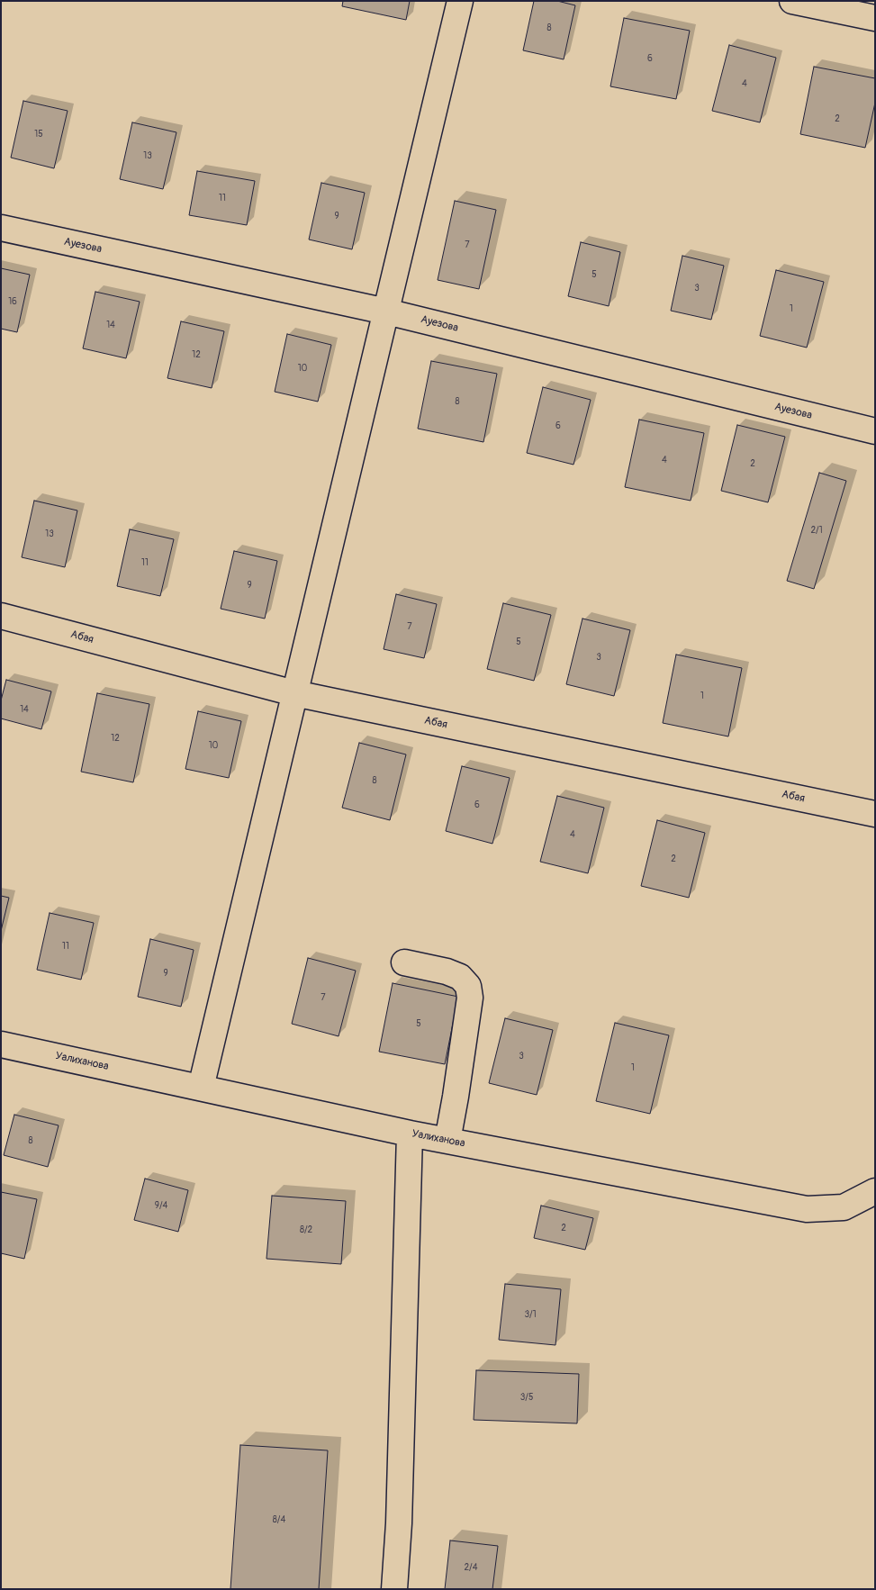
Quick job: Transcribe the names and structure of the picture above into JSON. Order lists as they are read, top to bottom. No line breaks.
{"streets":{"street":["Ауезова","Абая","Уалиханова"]},"house_numbers":["8","6","4","2","15","13","11","9","7","5","3","16","1","14","12","10","8","6","4","2","2/1","13","11","9","7","5","3","1","14","12","10","8","6","4","2","11","9","7","5","3","1","8","9/4","2","8/2","3/1","3/5","8/4","2/4"]}
